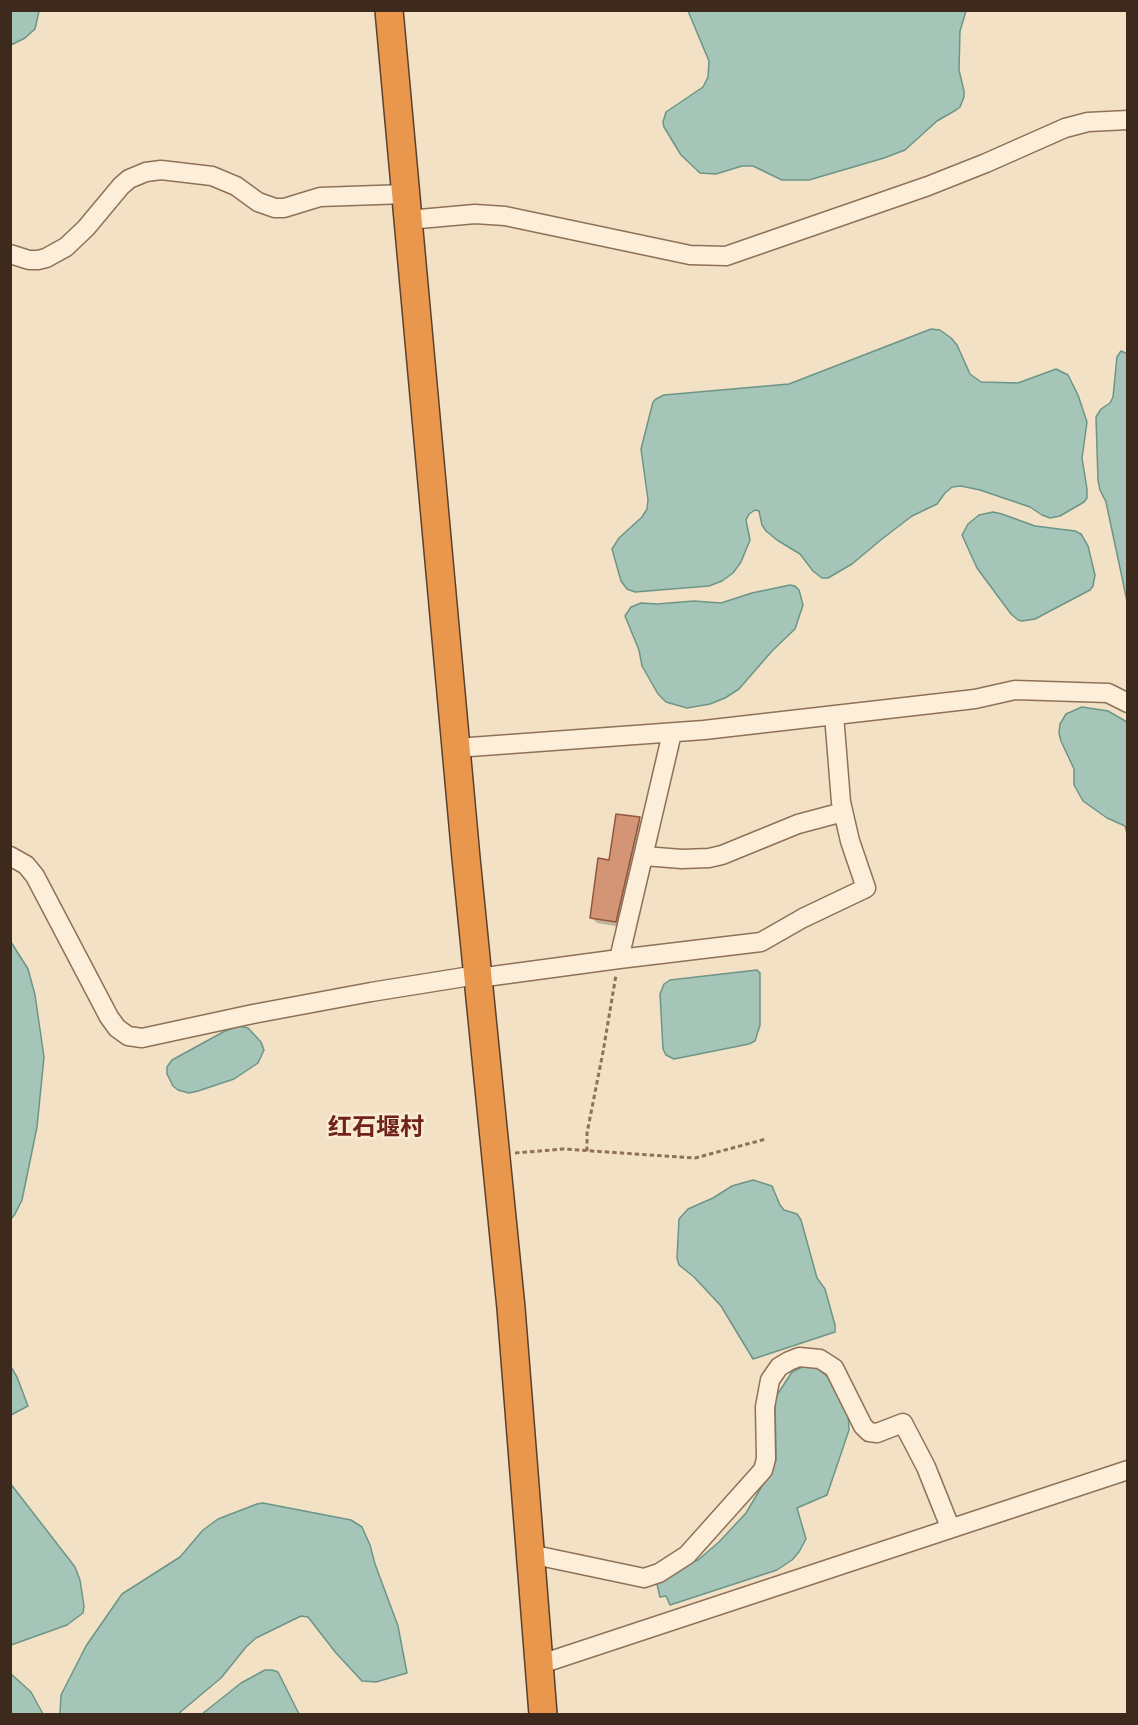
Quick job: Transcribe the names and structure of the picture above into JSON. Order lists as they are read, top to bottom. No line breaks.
{"districts":["红石堰村"]}
